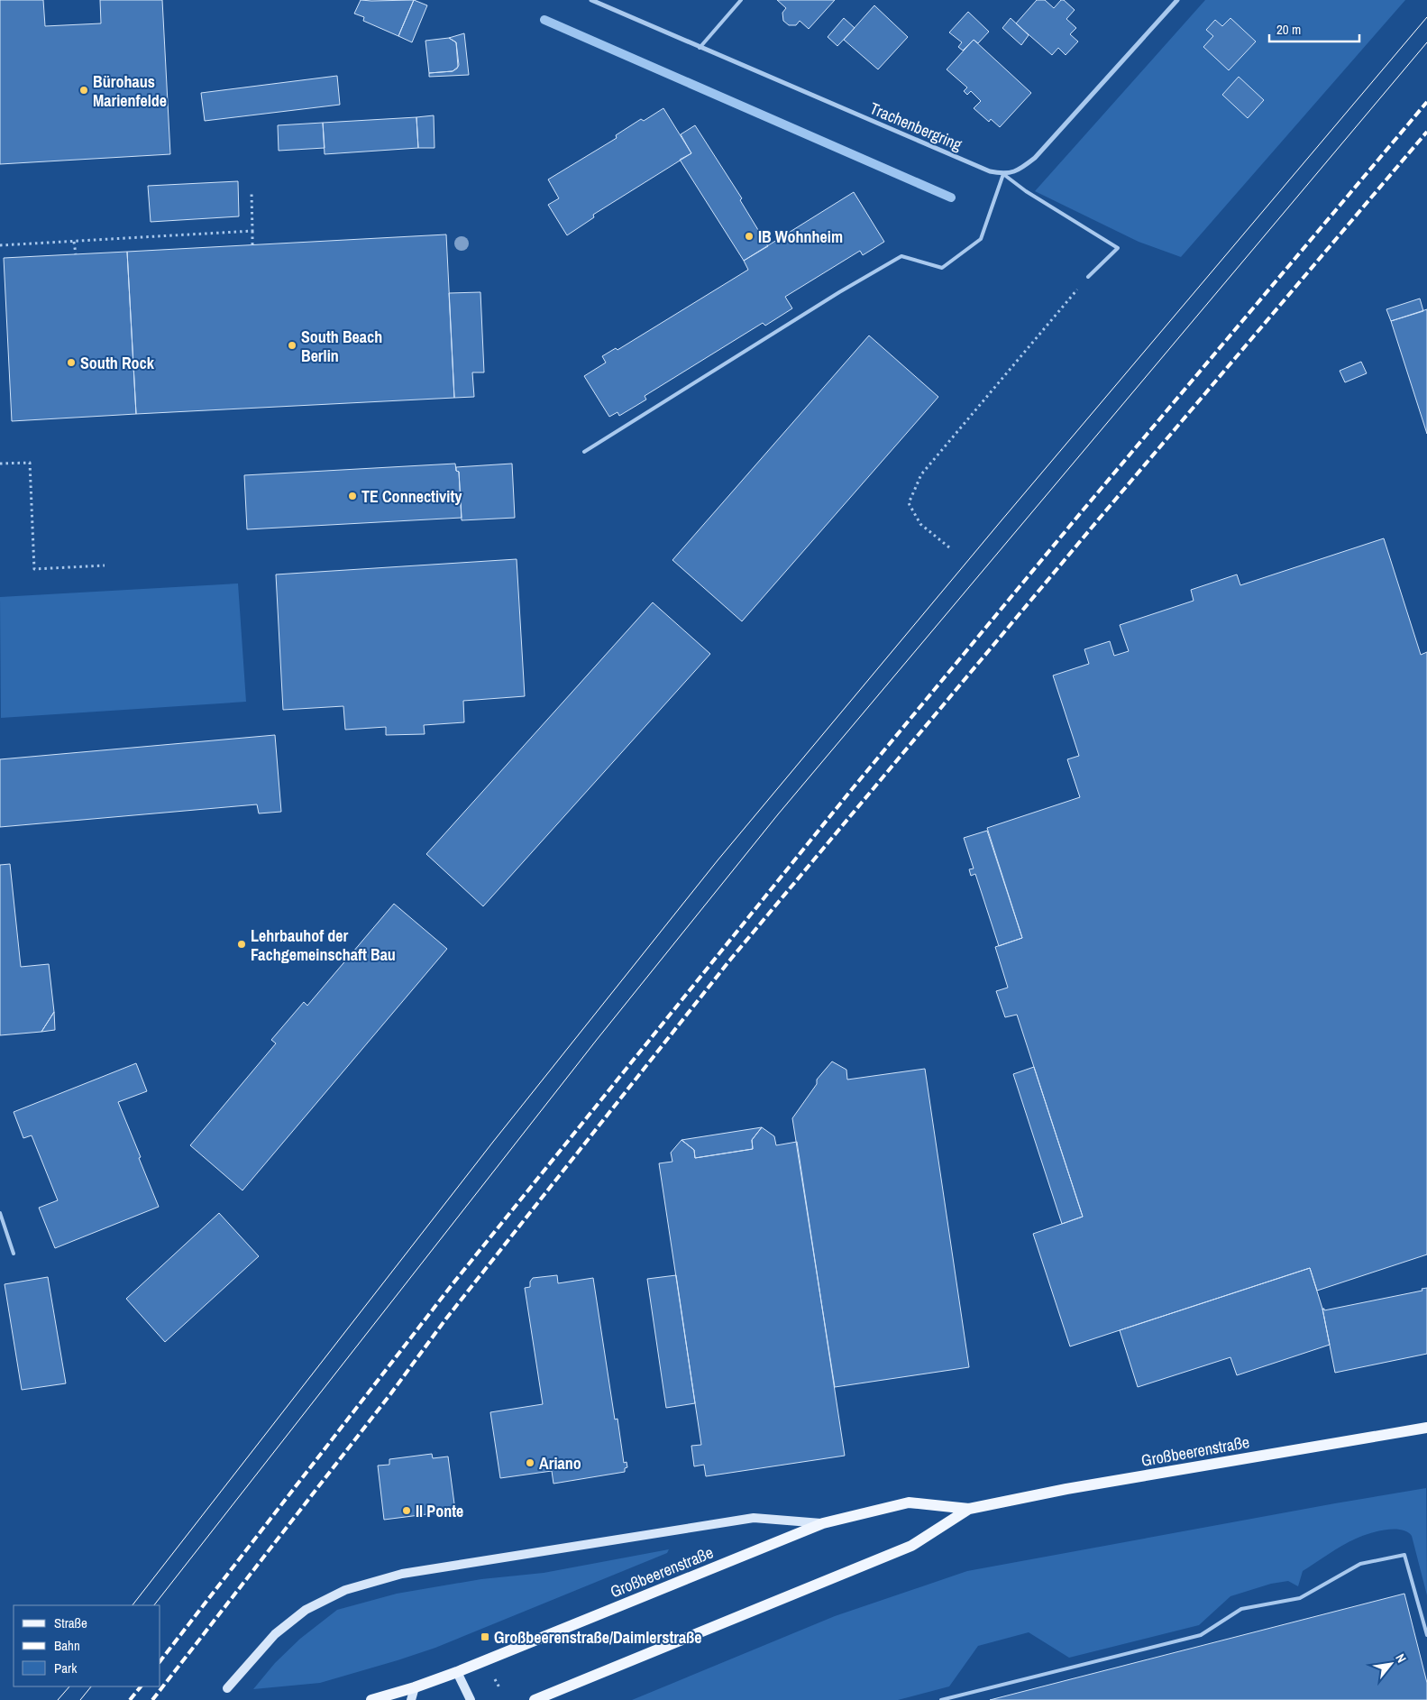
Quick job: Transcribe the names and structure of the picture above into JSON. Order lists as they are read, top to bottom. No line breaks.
{"streets":{"main road":["Großbeerenstraße"],"street":["Trachenbergring"]},"places":{"other":["Bürohaus Marienfelde","IB Wohnheim","South Beach Berlin","South Rock","TE Connectivity","Lehrbauhof der Fachgemeinschaft Bau","Ariano","Il Ponte"],"transit":["Großbeerenstraße/Daimlerstraße"]},"legend":["Straße","Bahn","Park"],"scale_bar":"20 m","north":"top right"}
